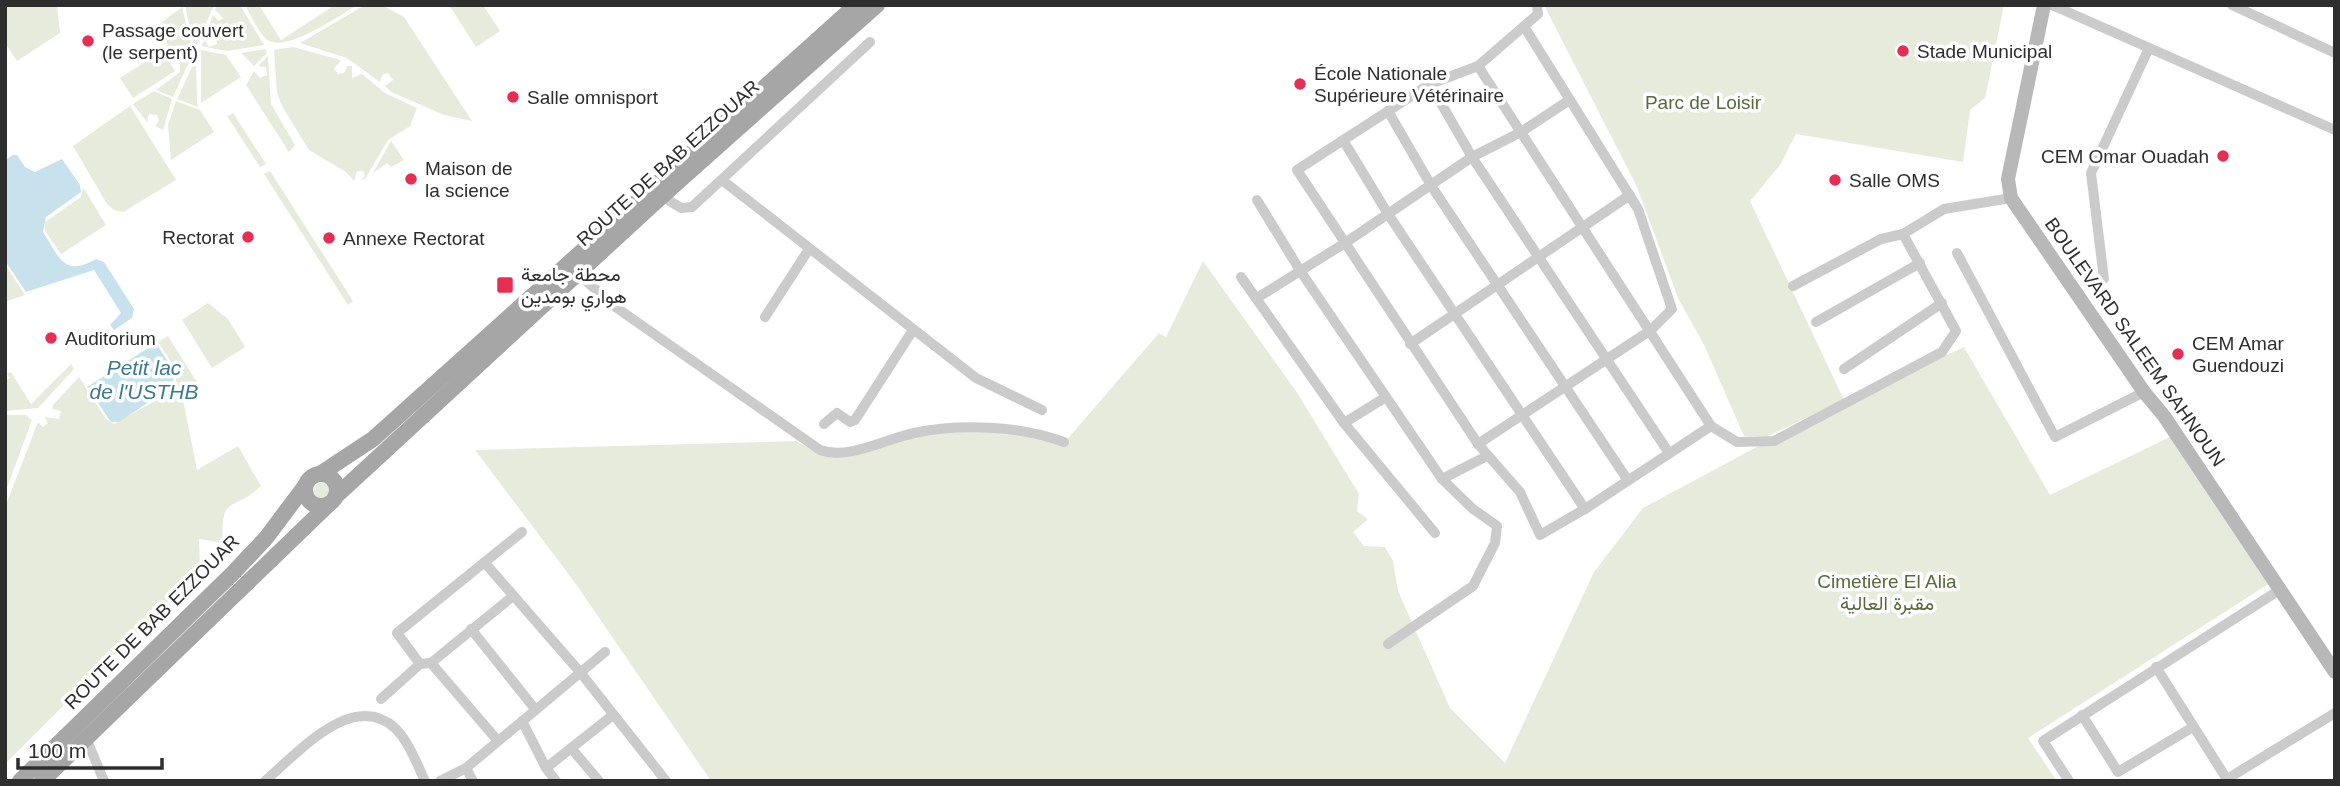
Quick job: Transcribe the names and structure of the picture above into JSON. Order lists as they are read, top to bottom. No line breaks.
{"streets":{"main road":["ROUTE DE BAB EZZOUAR"],"street":["BOULEVARD SALEEM SAHNOUN"]},"water":["Petit lac de l'USTHB"],"parks":["Parc de Loisir","Cimetière El Alia مقبرة العالية"],"places":{"other":["Passage couvert (le serpent)","Stade Municipal","École Nationale Supérieure Vétérinaire","Salle omnisport","CEM Omar Ouadah","Maison de la science","Salle OMS","Rectorat","Annexe Rectorat","Auditorium","CEM Amar Guendouzi"],"transit":["محطة جامعة هواري بومدين"]},"scale_bar":"100 m"}
